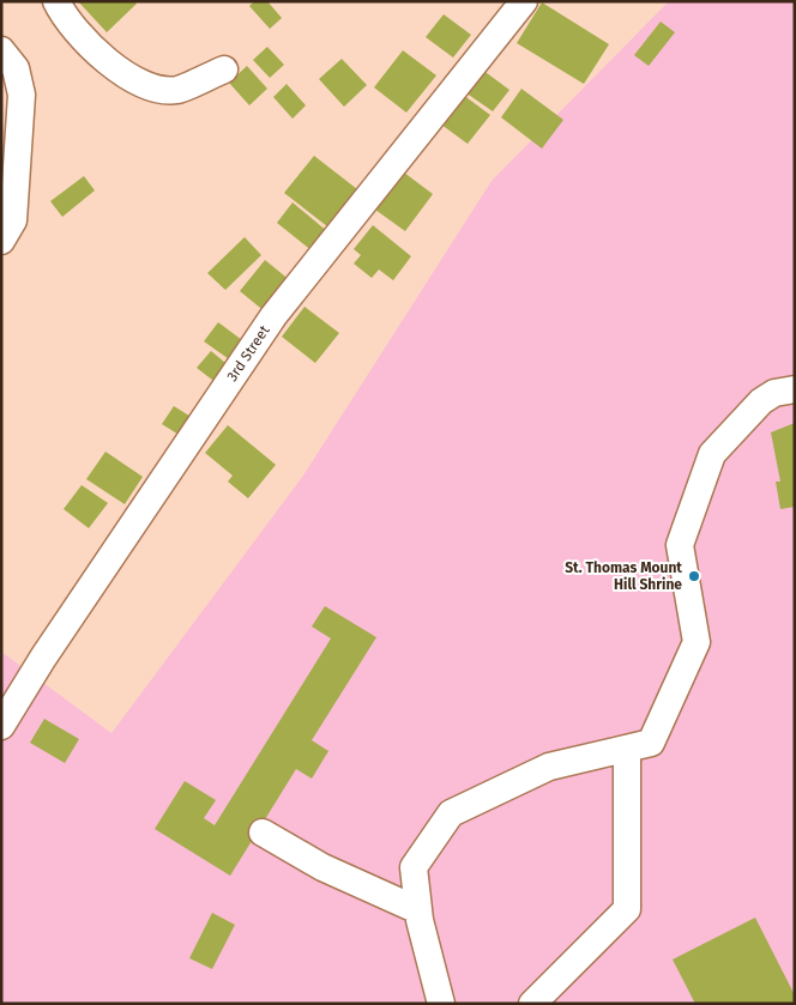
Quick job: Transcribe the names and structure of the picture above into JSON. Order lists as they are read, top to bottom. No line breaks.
{"streets":{"street":["3rd Street"]},"places":["St. Thomas Mount Hill Shrine"]}
